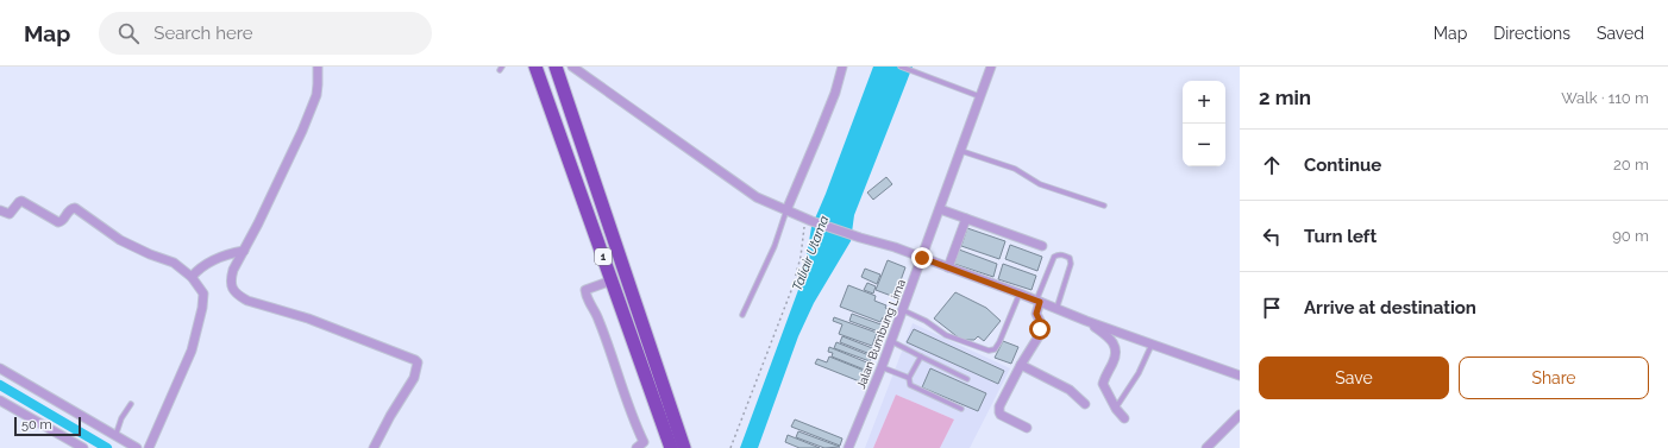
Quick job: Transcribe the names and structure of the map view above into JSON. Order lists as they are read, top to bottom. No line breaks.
{"streets":{"highway":["1"],"street":["Jalan Bumbung Lima"]},"water":["Taliair Utama"],"scale_bar":"50 m","page":{"header":"Map","search":"Search here","nav":["Map","Directions","Saved"],"heading":["2 min","Walk · 110 m"],"map_buttons":["+","−"],"list":[["Continue","20 m"],["Turn left","90 m"],"Arrive at destination"],"buttons":["Save","Share"],"scale":"50 m"}}
